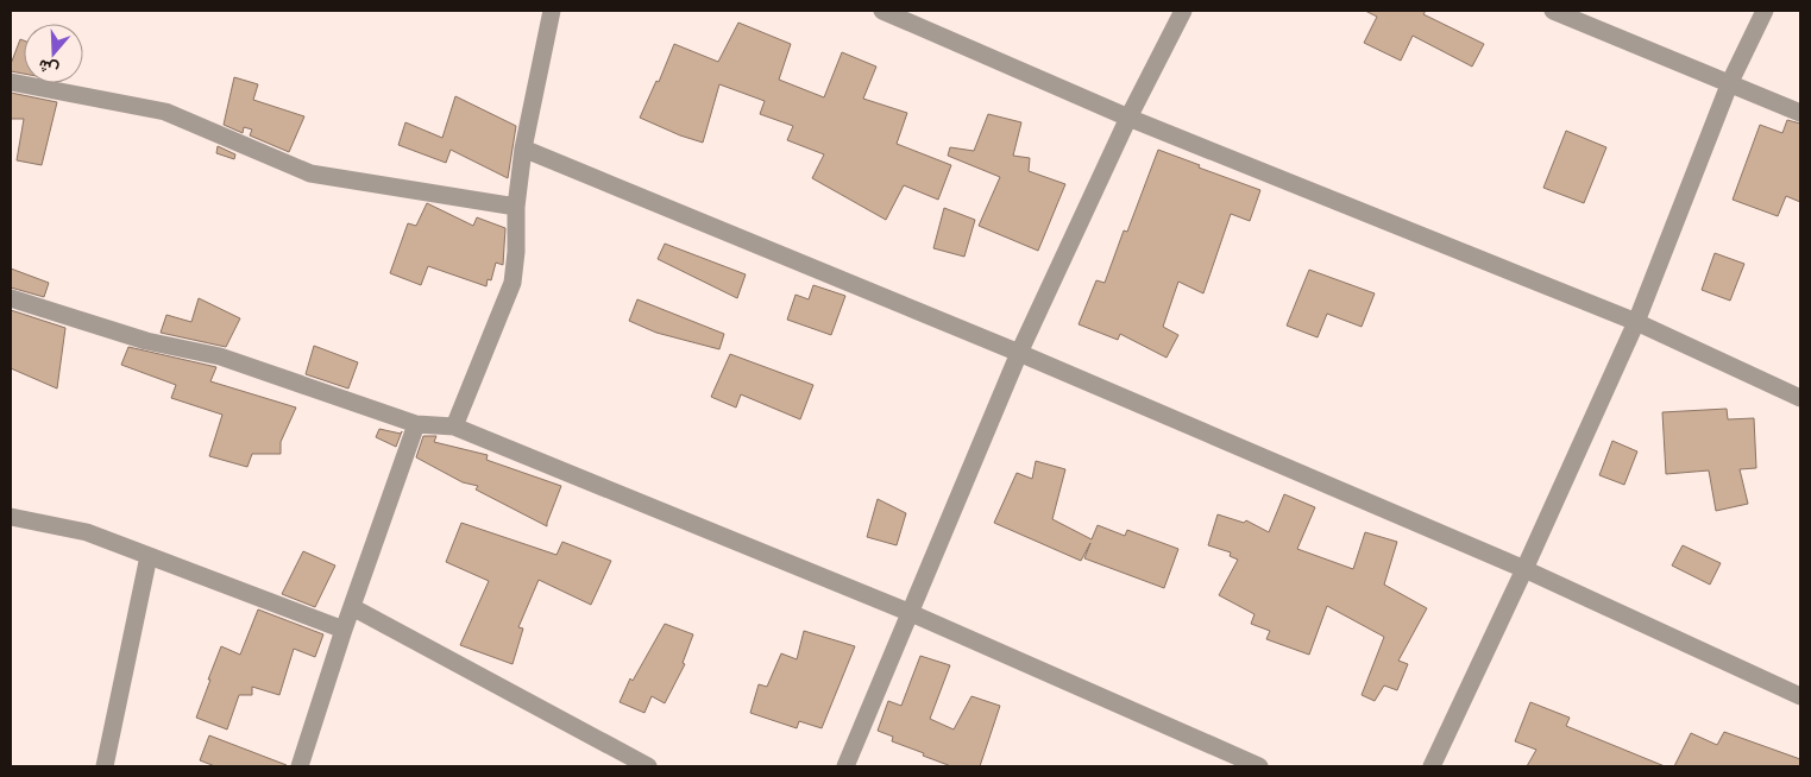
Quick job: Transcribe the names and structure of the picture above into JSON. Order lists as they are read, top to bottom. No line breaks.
{"north":"bottom"}
